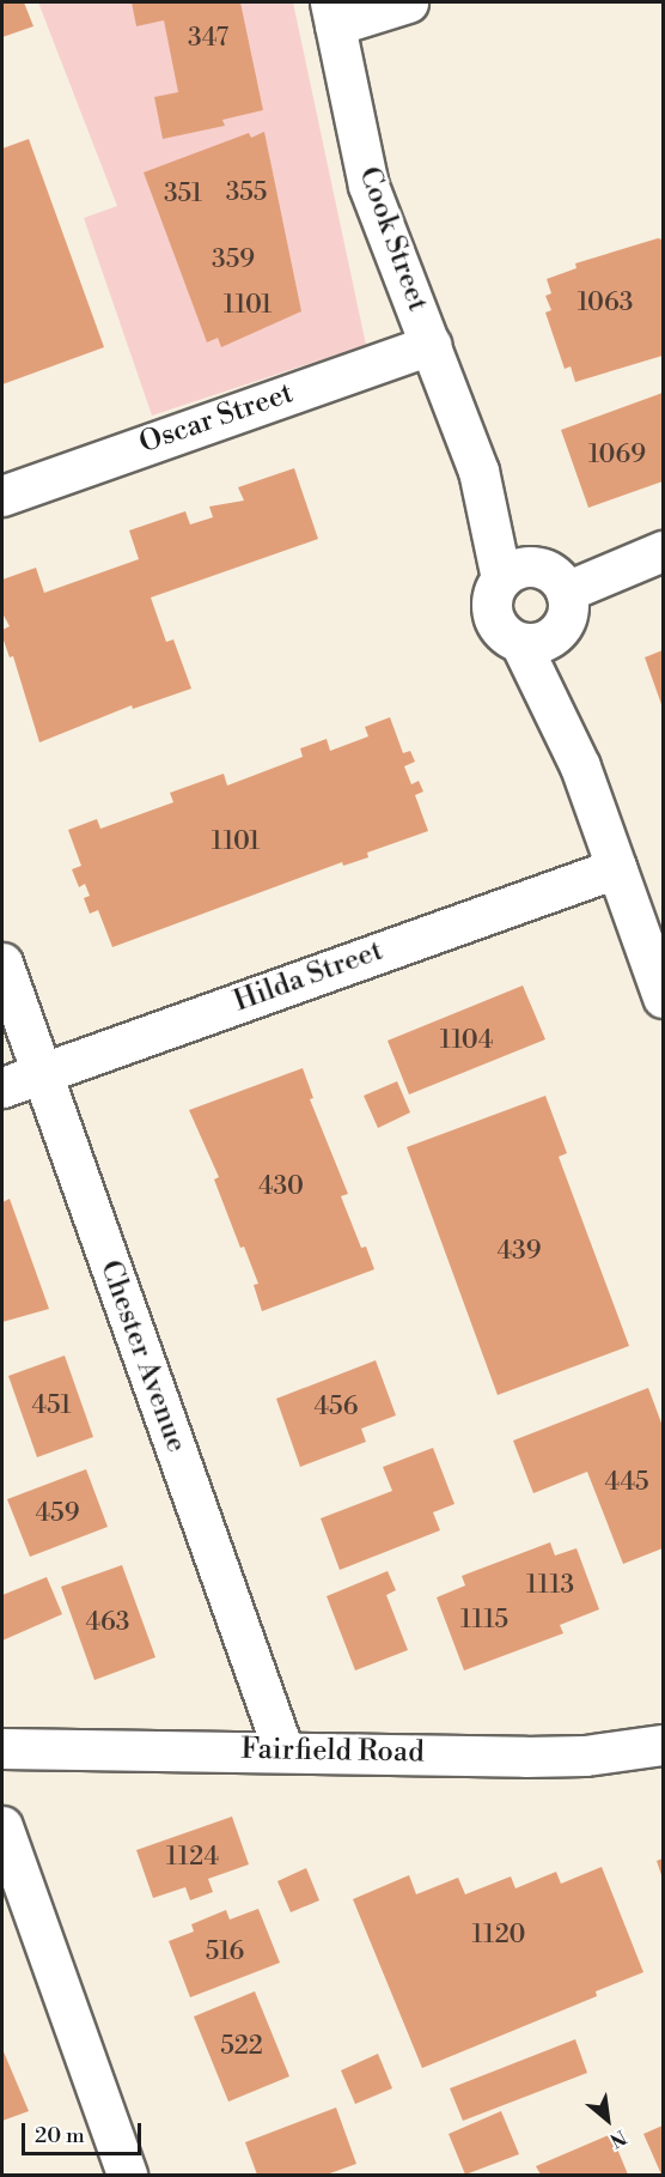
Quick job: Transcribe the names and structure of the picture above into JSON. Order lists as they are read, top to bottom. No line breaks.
{"streets":{"street":["Cook Street","Oscar Street","Hilda Street","Chester Avenue","Fairfield Road"]},"crossings":[["Cook Street","Oscar Street"],["Hilda Street","Chester Avenue"],["Chester Avenue","Fairfield Road"]],"house_numbers":["347","355","351","359","1063","1101","1069","1101","1104","430","439","451","456","445","459","1113","1115","463","1124","1120","516","522"],"scale_bar":"20 m","north":"bottom right"}
